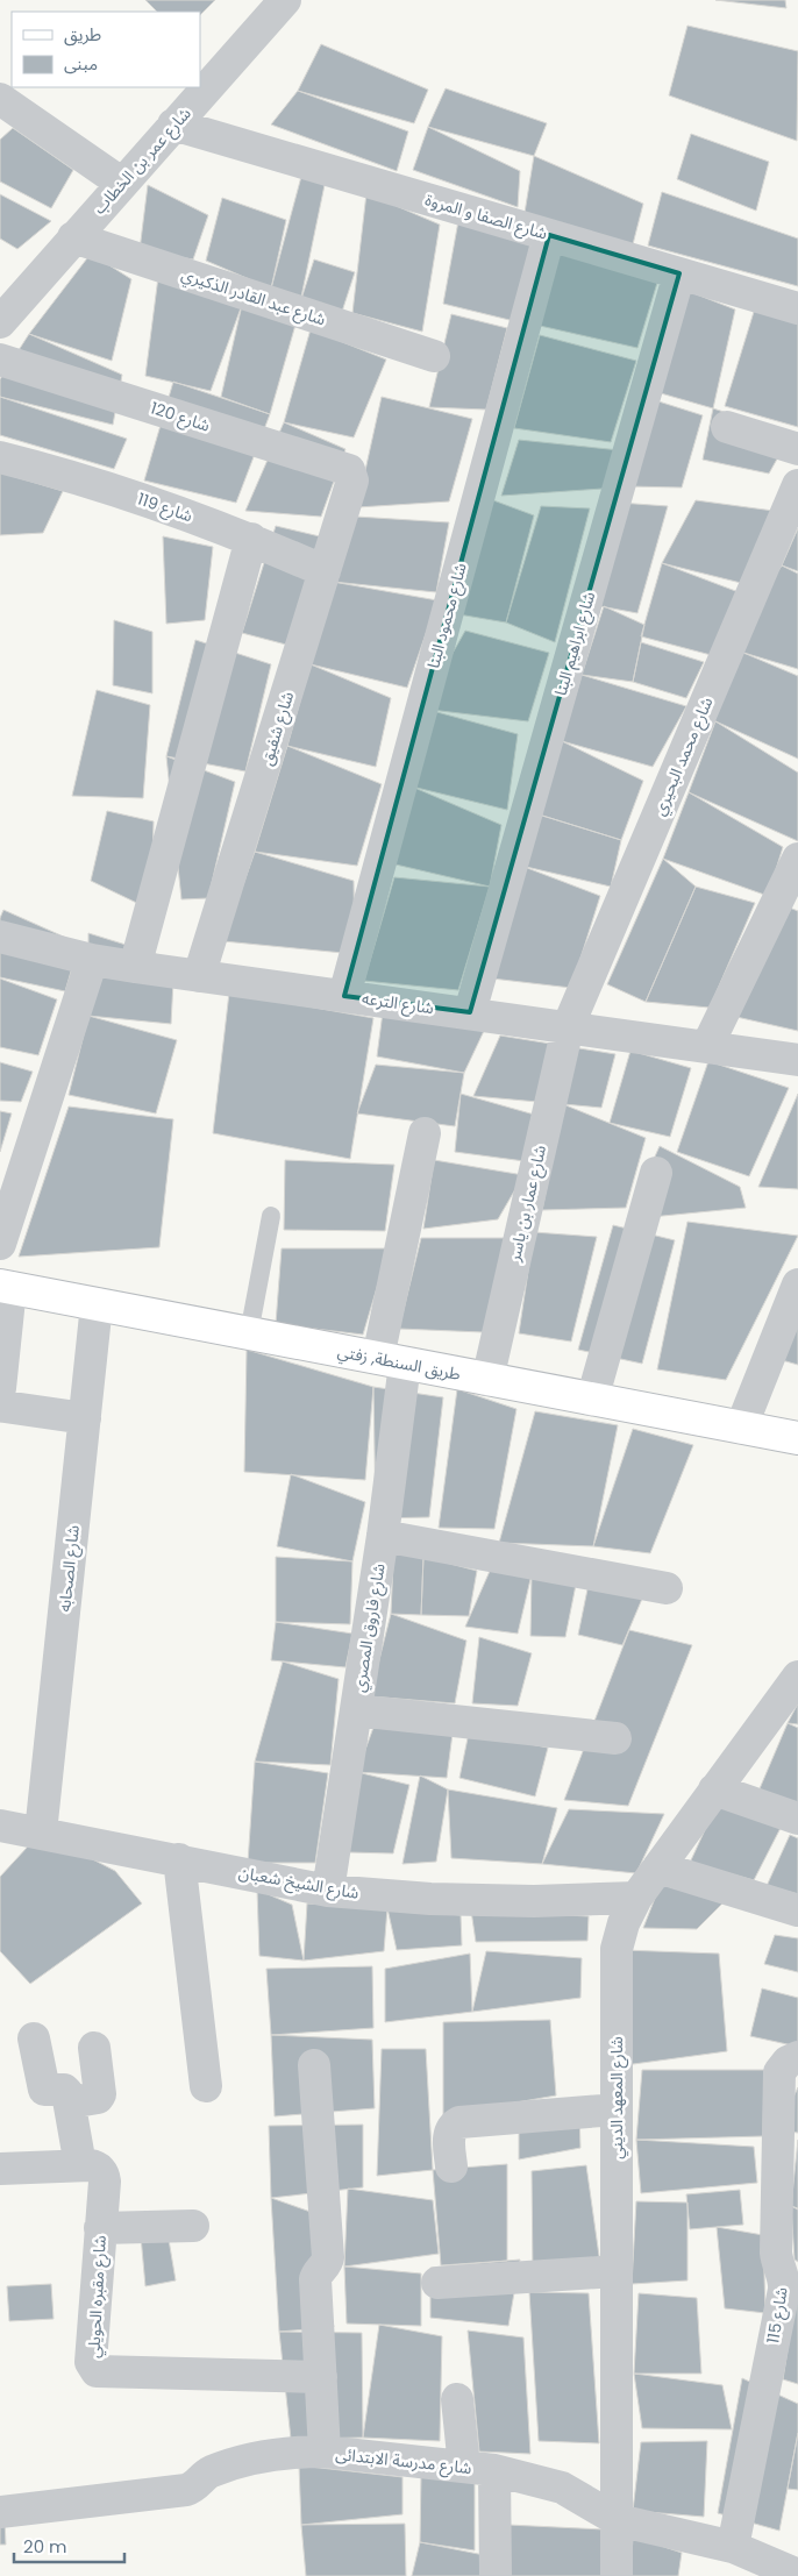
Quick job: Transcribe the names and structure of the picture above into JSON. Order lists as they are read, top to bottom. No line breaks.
{"streets":{"main road":["طريق السنطة, زفتي"],"street":["شارع عمر بن الخطاب","شارع الصفا و المروة","شارع عبد القادر الذكيري","شارع 120","شارع 119","شارع محمود البنا","شارع ابراهيم البنا","شارع شفيق","شارع محمد البحيري","شارع الترعه","شارع عمار بن ياسر","شارع الصحابه","شارع فاروق المصري","شارع الشيخ شعبان","شارع المعهد الديني","شارع مقبره الحويلي","شارع 115","شارع مدرسة الابتدائى"]},"crossings":[["شارع عمر بن الخطاب","شارع الصفا و المروة"],["شارع عمر بن الخطاب","شارع عبد القادر الذكيري"],["شارع الصفا و المروة","شارع محمود البنا"],["شارع الصفا و المروة","شارع ابراهيم البنا"],["شارع 120","شارع شفيق"],["شارع 119","شارع شفيق"],["شارع محمود البنا","شارع الترعه"],["شارع ابراهيم البنا","شارع الترعه"],["شارع شفيق","شارع الترعه"],["شارع محمد البحيري","شارع الترعه"],["شارع محمد البحيري","شارع عمار بن ياسر"],["شارع الترعه","شارع عمار بن ياسر"],["شارع عمار بن ياسر","طريق السنطة, زفتي"],["طريق السنطة, زفتي","شارع الصحابه"],["طريق السنطة, زفتي","شارع فاروق المصري"],["شارع الصحابه","شارع الشيخ شعبان"],["شارع فاروق المصري","شارع الشيخ شعبان"],["شارع الشيخ شعبان","شارع المعهد الديني"],["شارع المعهد الديني","شارع مدرسة الابتدائى"],["شارع 115","شارع مدرسة الابتدائى"]],"legend":["طريق","مبنى"],"scale_bar":"20 m"}
